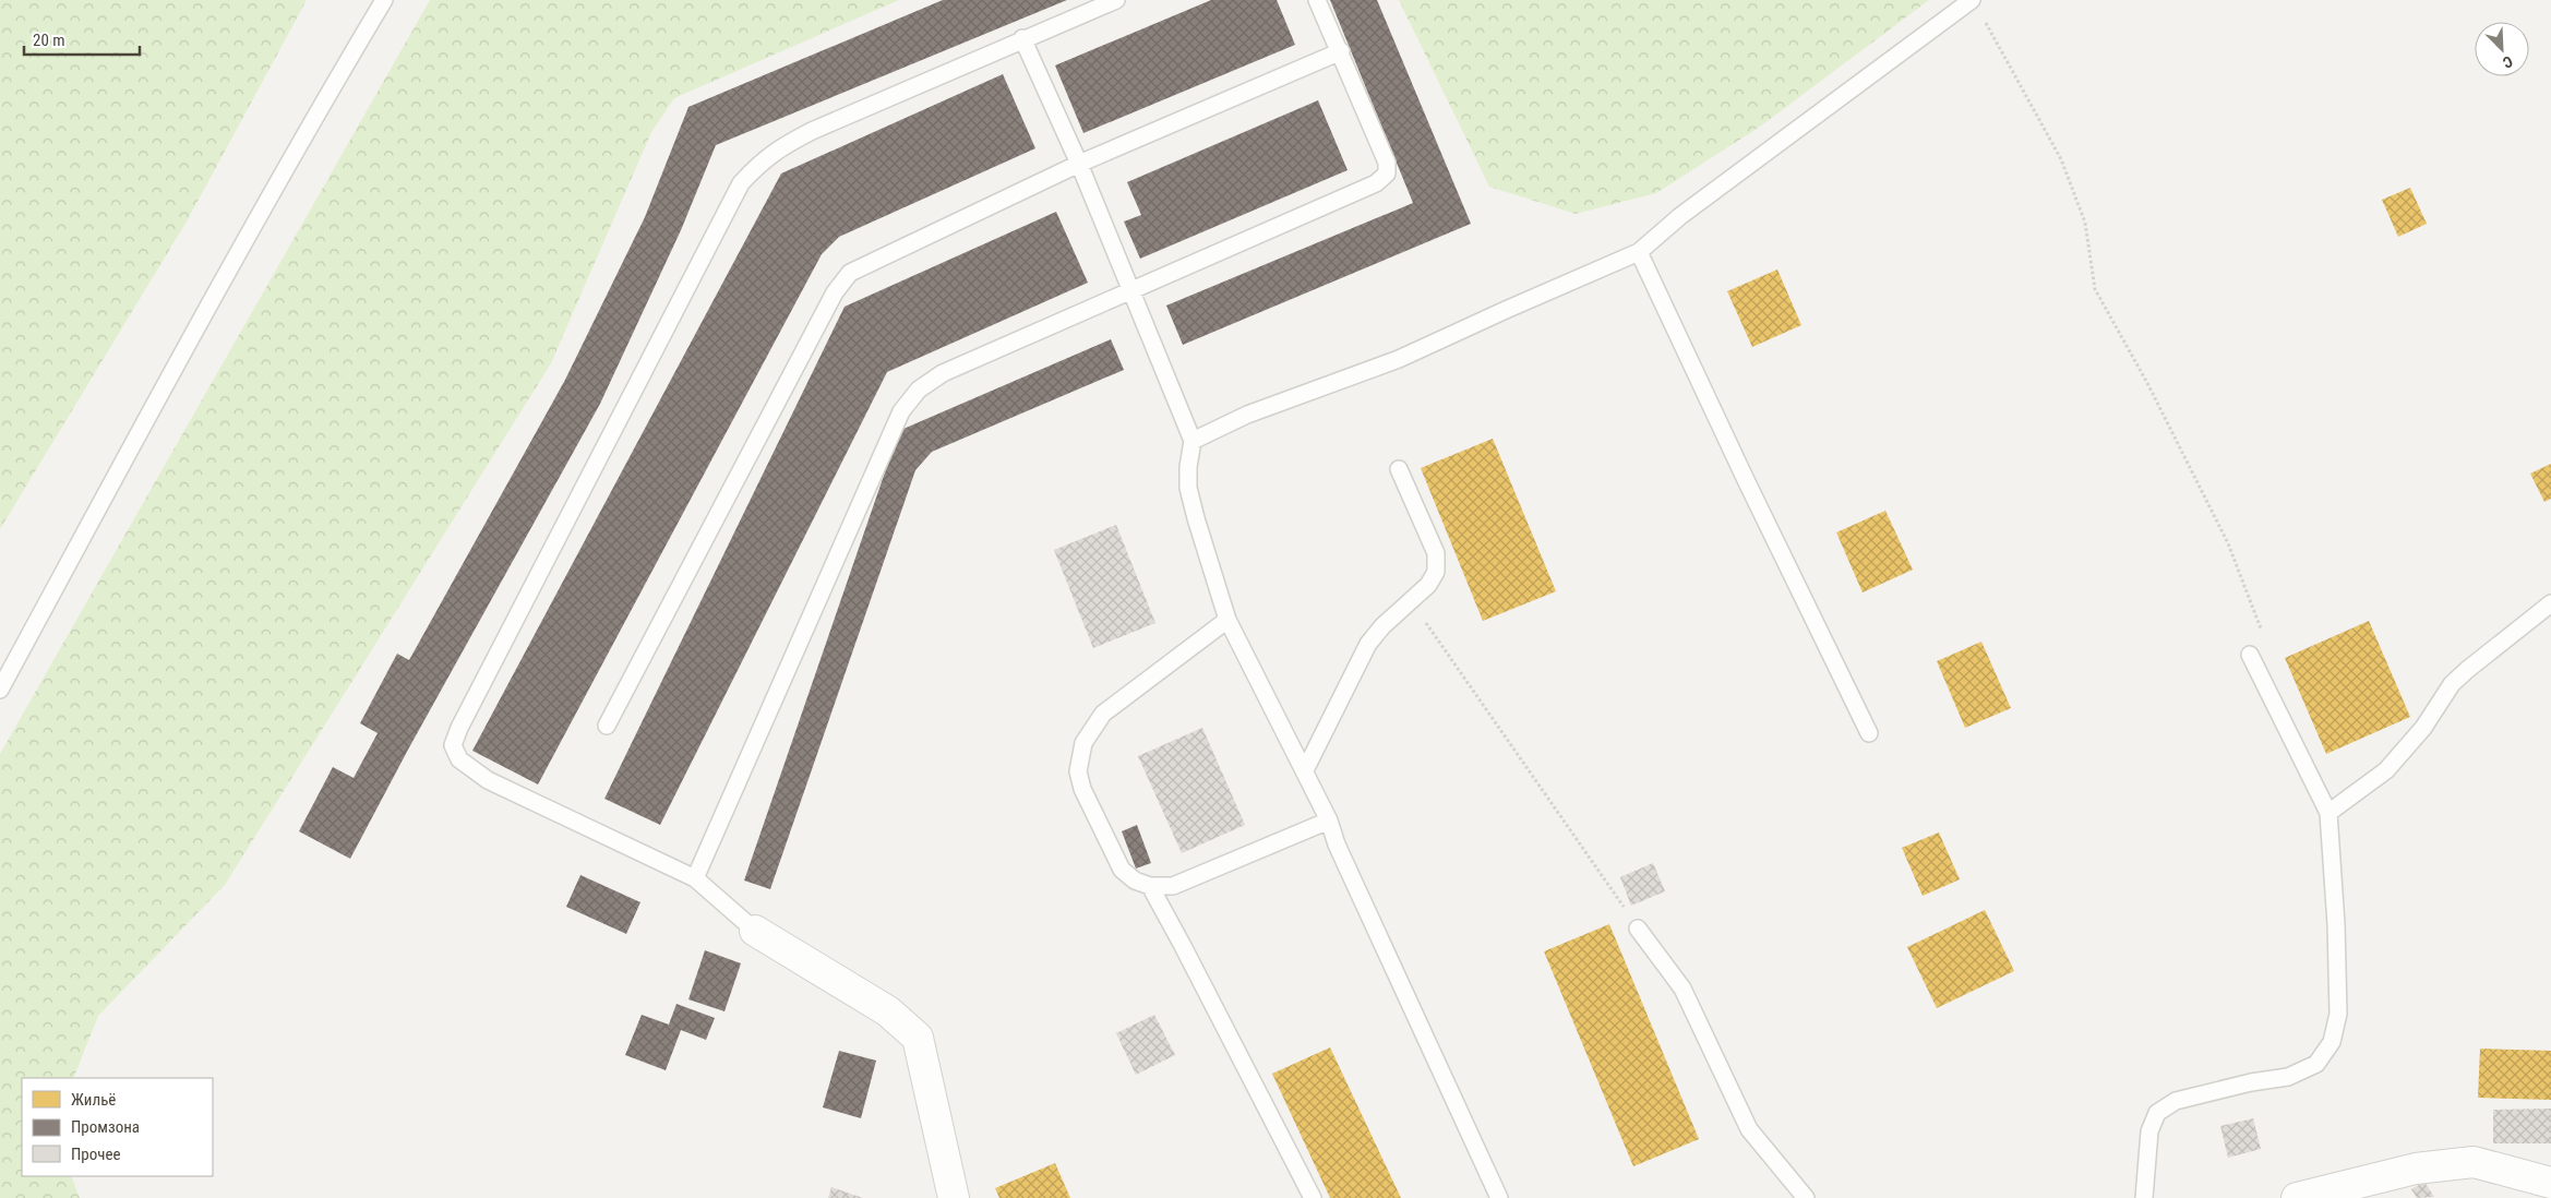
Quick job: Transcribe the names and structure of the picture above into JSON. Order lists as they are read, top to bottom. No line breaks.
{"legend":["Жильё","Промзона","Прочее"],"scale_bar":"20 m","north":"bottom right"}
